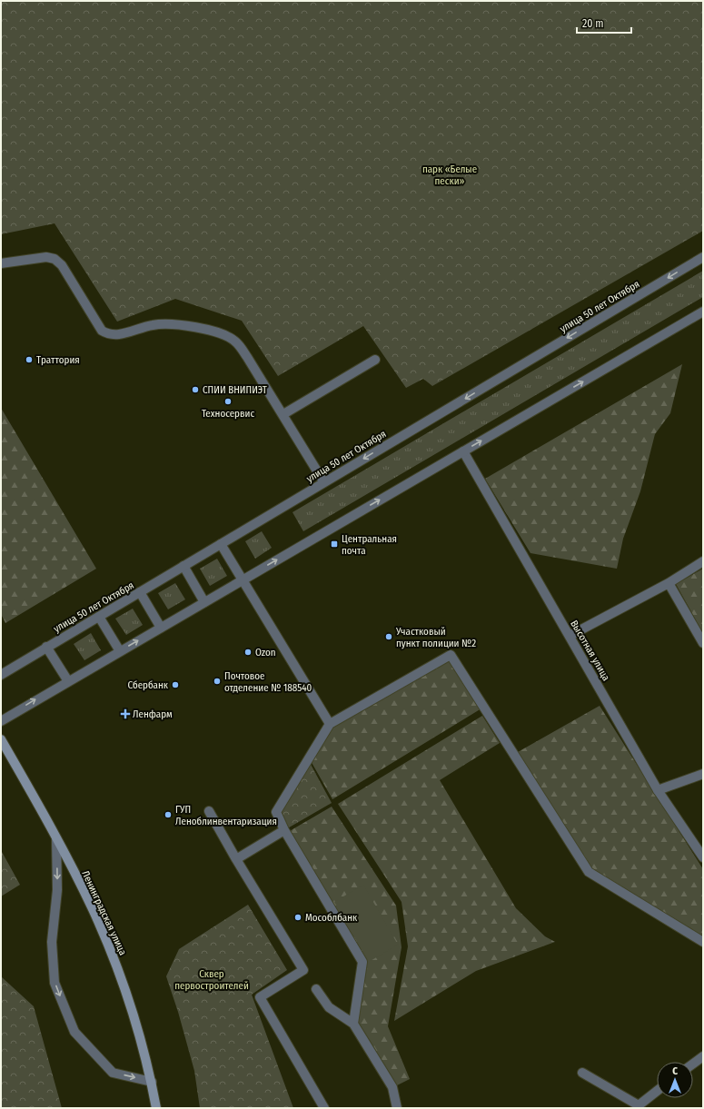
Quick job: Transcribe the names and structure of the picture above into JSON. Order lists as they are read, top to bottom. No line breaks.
{"streets":{"main road":["Ленинградская улица"],"street":["улица 50 лет Октября","Высотная улица"]},"parks":["парк «Белые пески»","Сквер первостроителей"],"places":{"other":["Траттория","СПИИ ВНИПИЭТ","Техносервис","Участковый пункт полиции №2","Ozon","Почтовое отделение № 188540","Сбербанк","ГУП Леноблинвентаризация","Мособлбанк"],"transit":["Центральная почта"],"health":["Ленфарм"]},"scale_bar":"20 m","north":"top"}
